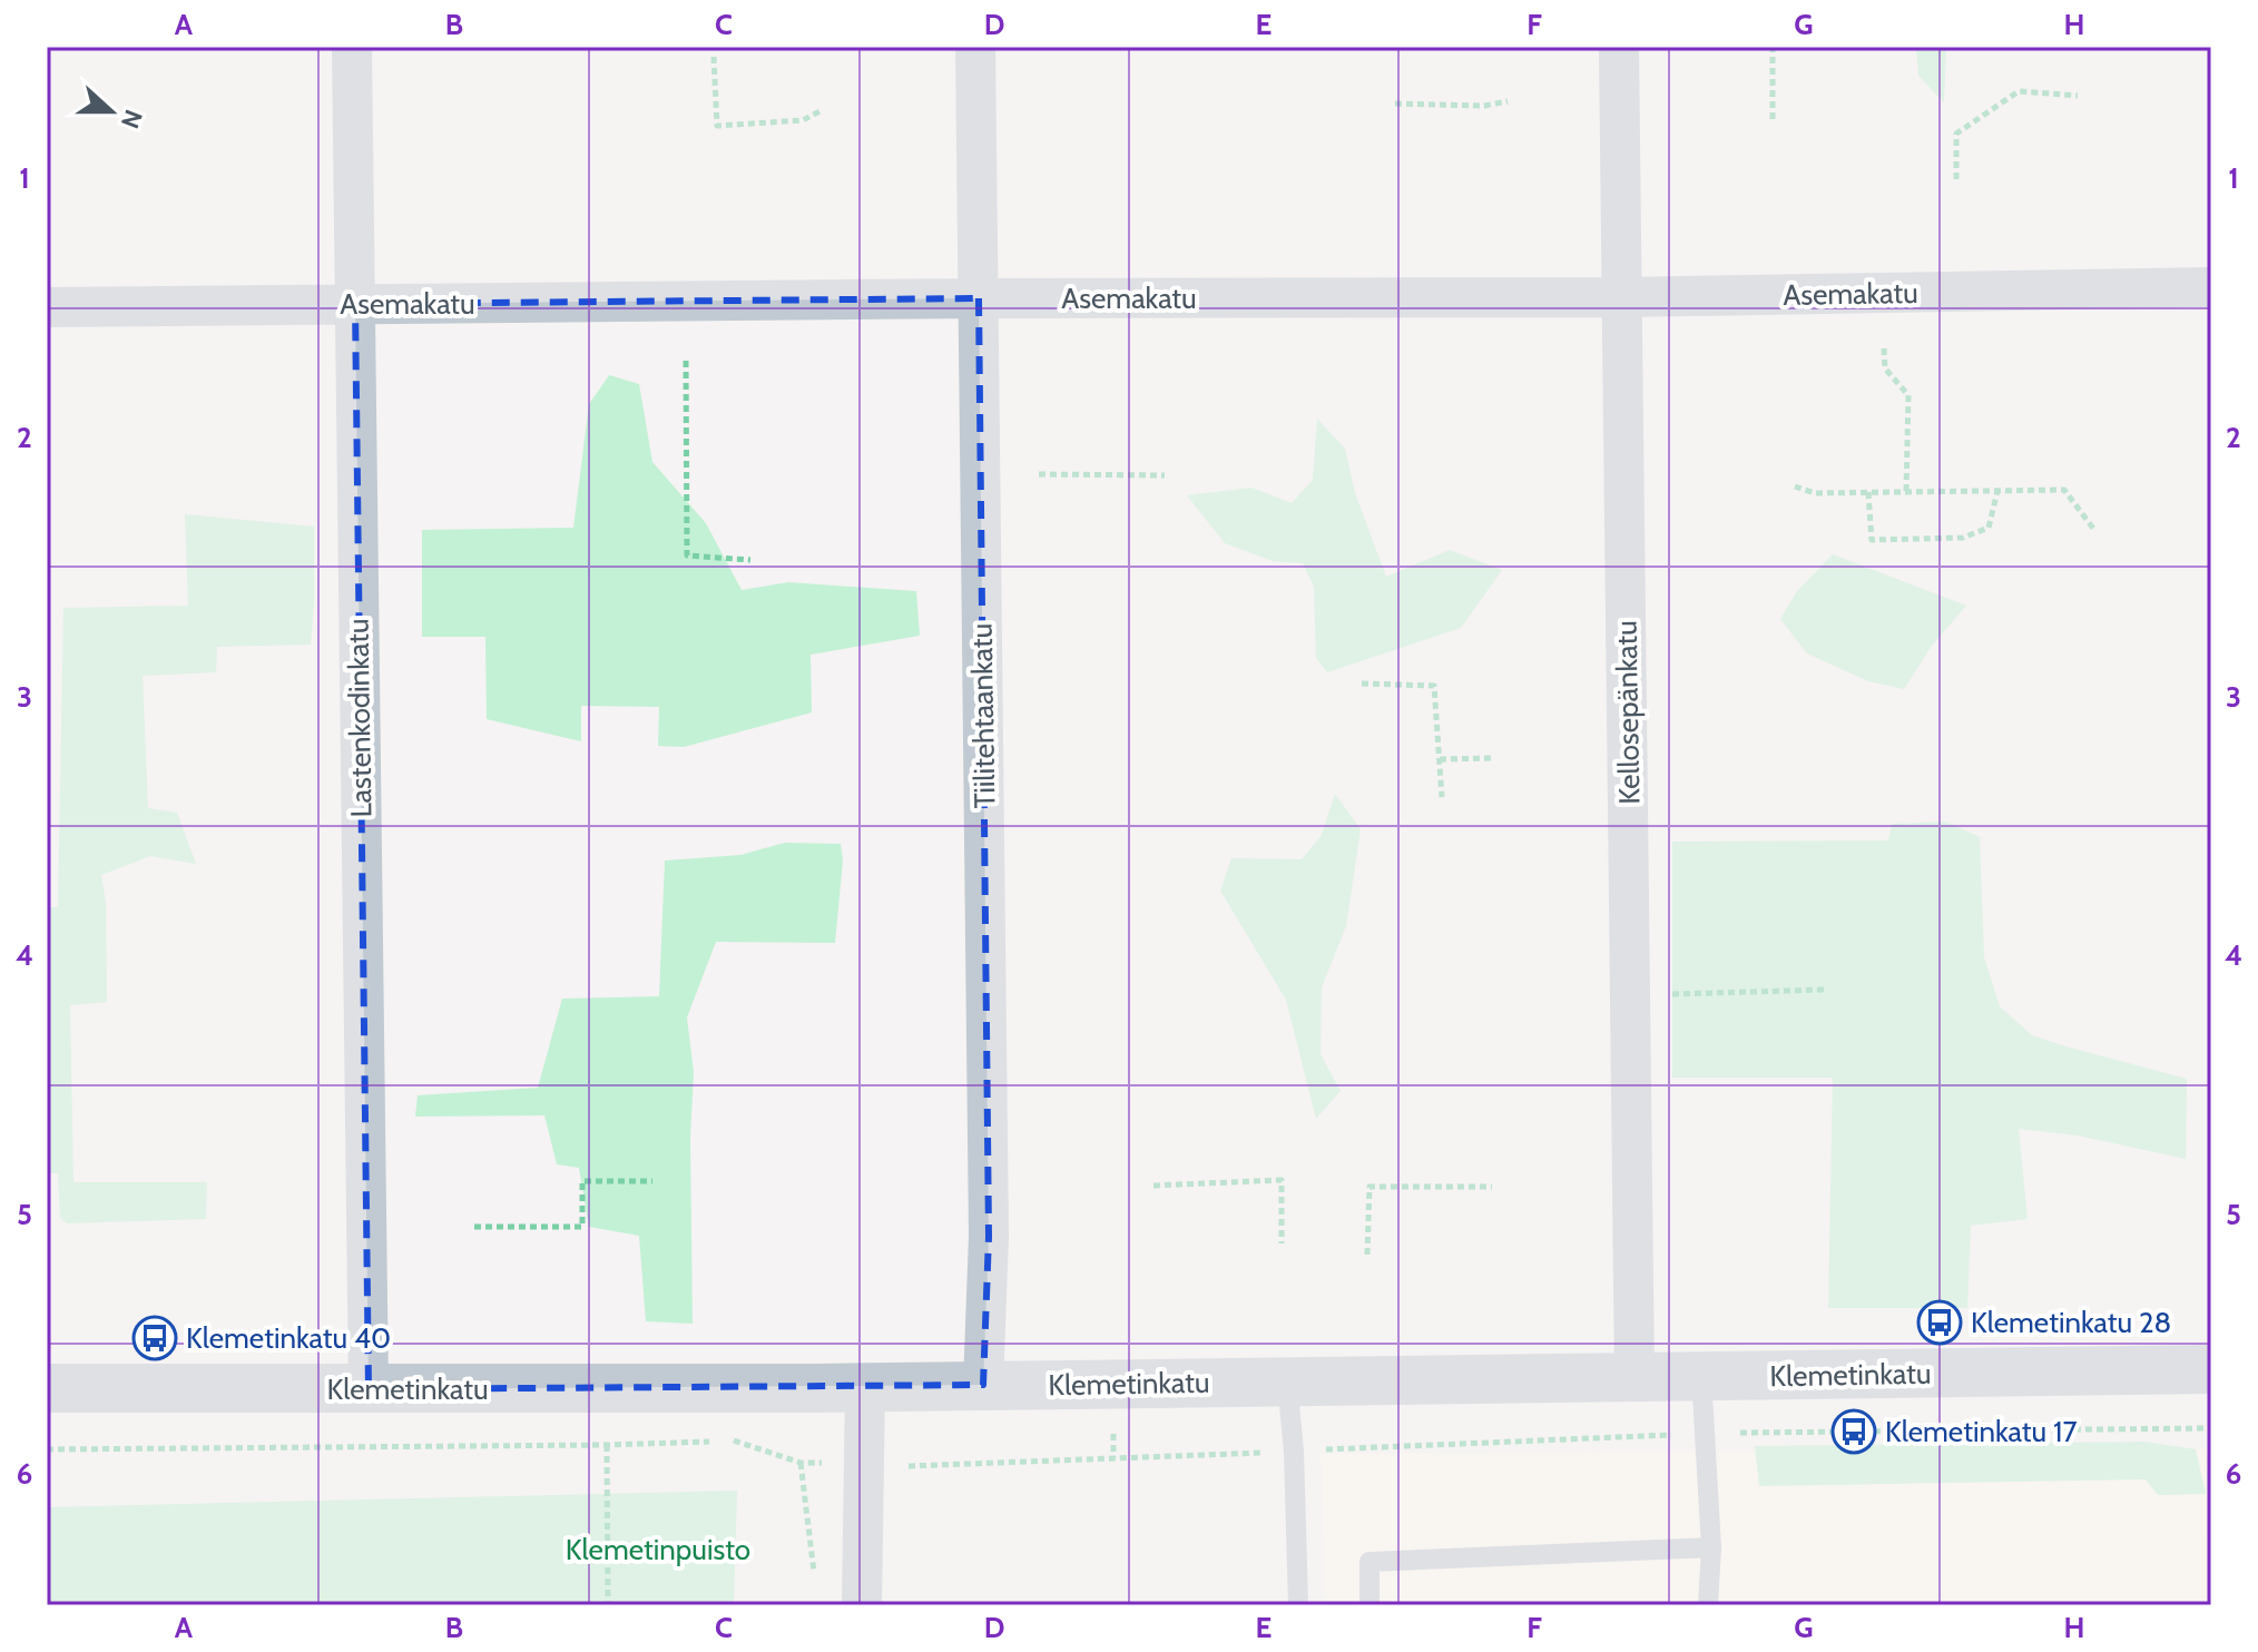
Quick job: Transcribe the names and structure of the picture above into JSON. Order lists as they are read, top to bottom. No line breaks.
{"streets":{"street":["Asemakatu","Kellosepänkatu","Tiilitehtaankatu","Lastenkodinkatu","Klemetinkatu"]},"crossings":[["Asemakatu","Kellosepänkatu"],["Asemakatu","Tiilitehtaankatu"],["Asemakatu","Lastenkodinkatu"],["Kellosepänkatu","Klemetinkatu"],["Tiilitehtaankatu","Klemetinkatu"],["Lastenkodinkatu","Klemetinkatu"]],"parks":["Klemetinpuisto"],"places":{"bus stop":["Klemetinkatu 28","Klemetinkatu 40","Klemetinkatu 17"]},"north":"right","grid":{"columns":["A","B","C","D","E","F","G","H"],"rows":["1","2","3","4","5","6"]}}
